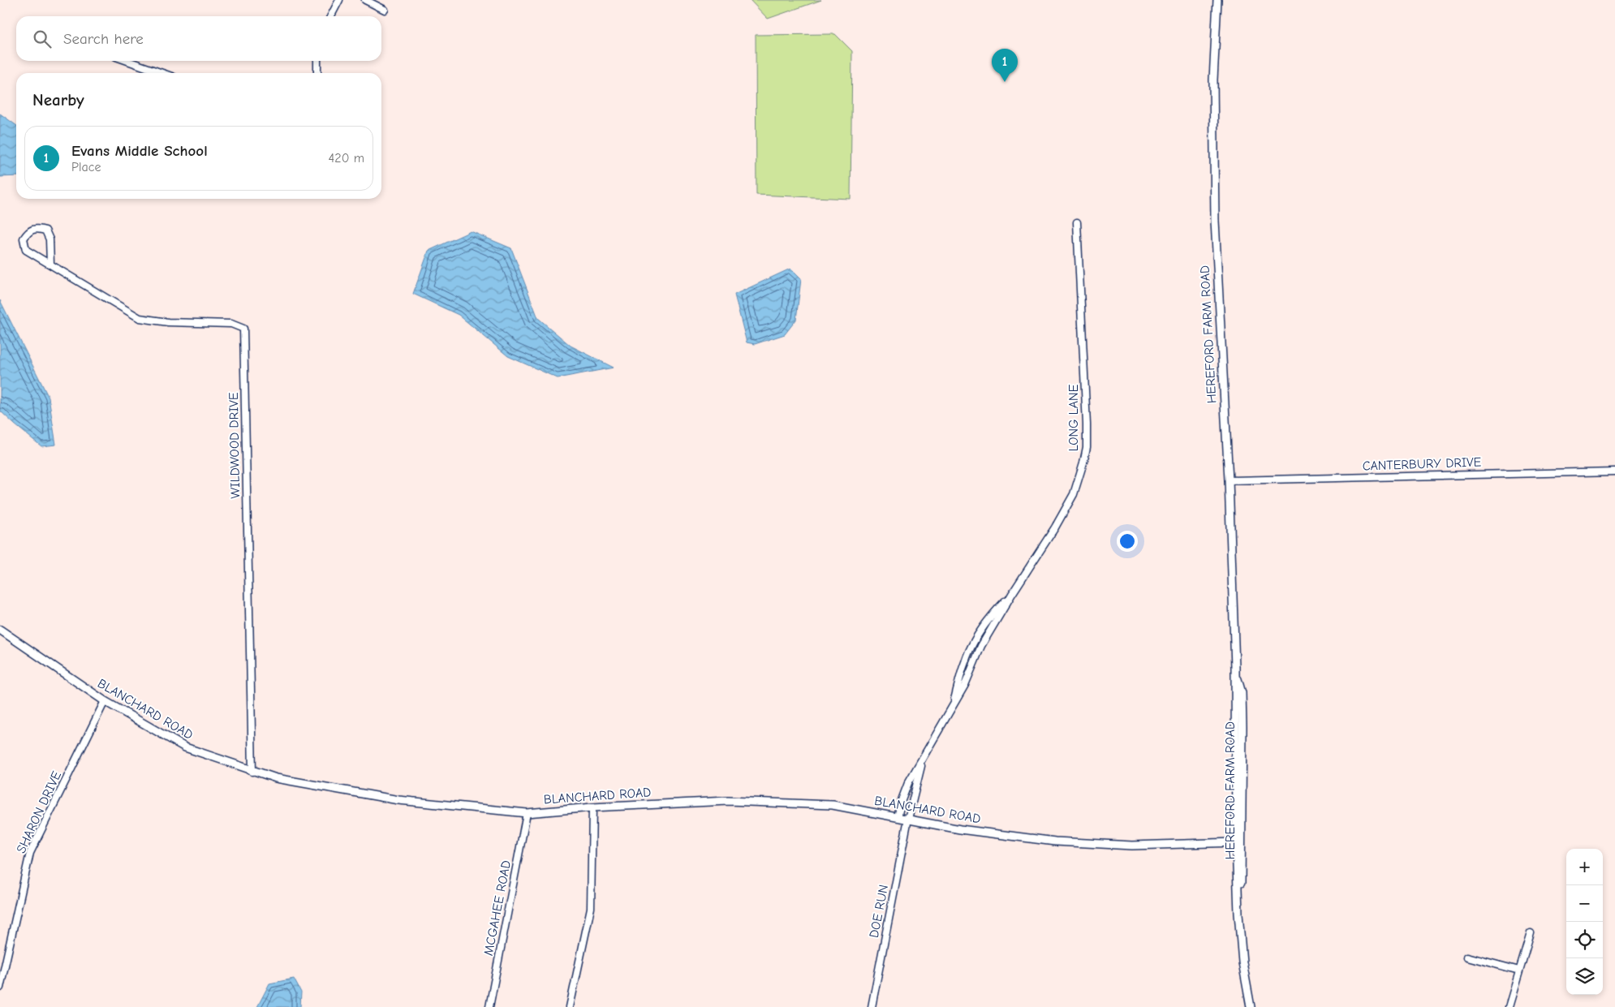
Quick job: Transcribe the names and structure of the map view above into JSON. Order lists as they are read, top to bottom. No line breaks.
{"streets":{"street":["HEREFORD FARM ROAD","LONG LANE","WILDWOOD DRIVE","CANTERBURY DRIVE","BLANCHARD ROAD","SHARON DRIVE","MCGAHEE ROAD","DOE RUN"]},"crossings":[["HEREFORD FARM ROAD","CANTERBURY DRIVE"],["HEREFORD FARM ROAD","BLANCHARD ROAD"],["LONG LANE","BLANCHARD ROAD"],["LONG LANE","DOE RUN"],["WILDWOOD DRIVE","BLANCHARD ROAD"],["BLANCHARD ROAD","SHARON DRIVE"],["BLANCHARD ROAD","MCGAHEE ROAD"],["BLANCHARD ROAD","DOE RUN"]],"page":{"search":"Search here","pins":"1","heading":"Nearby","list":[{"mark":"1","name":"Evans Middle School","note":"Place","value":"420 m"}],"map_buttons":["+","−"]}}
